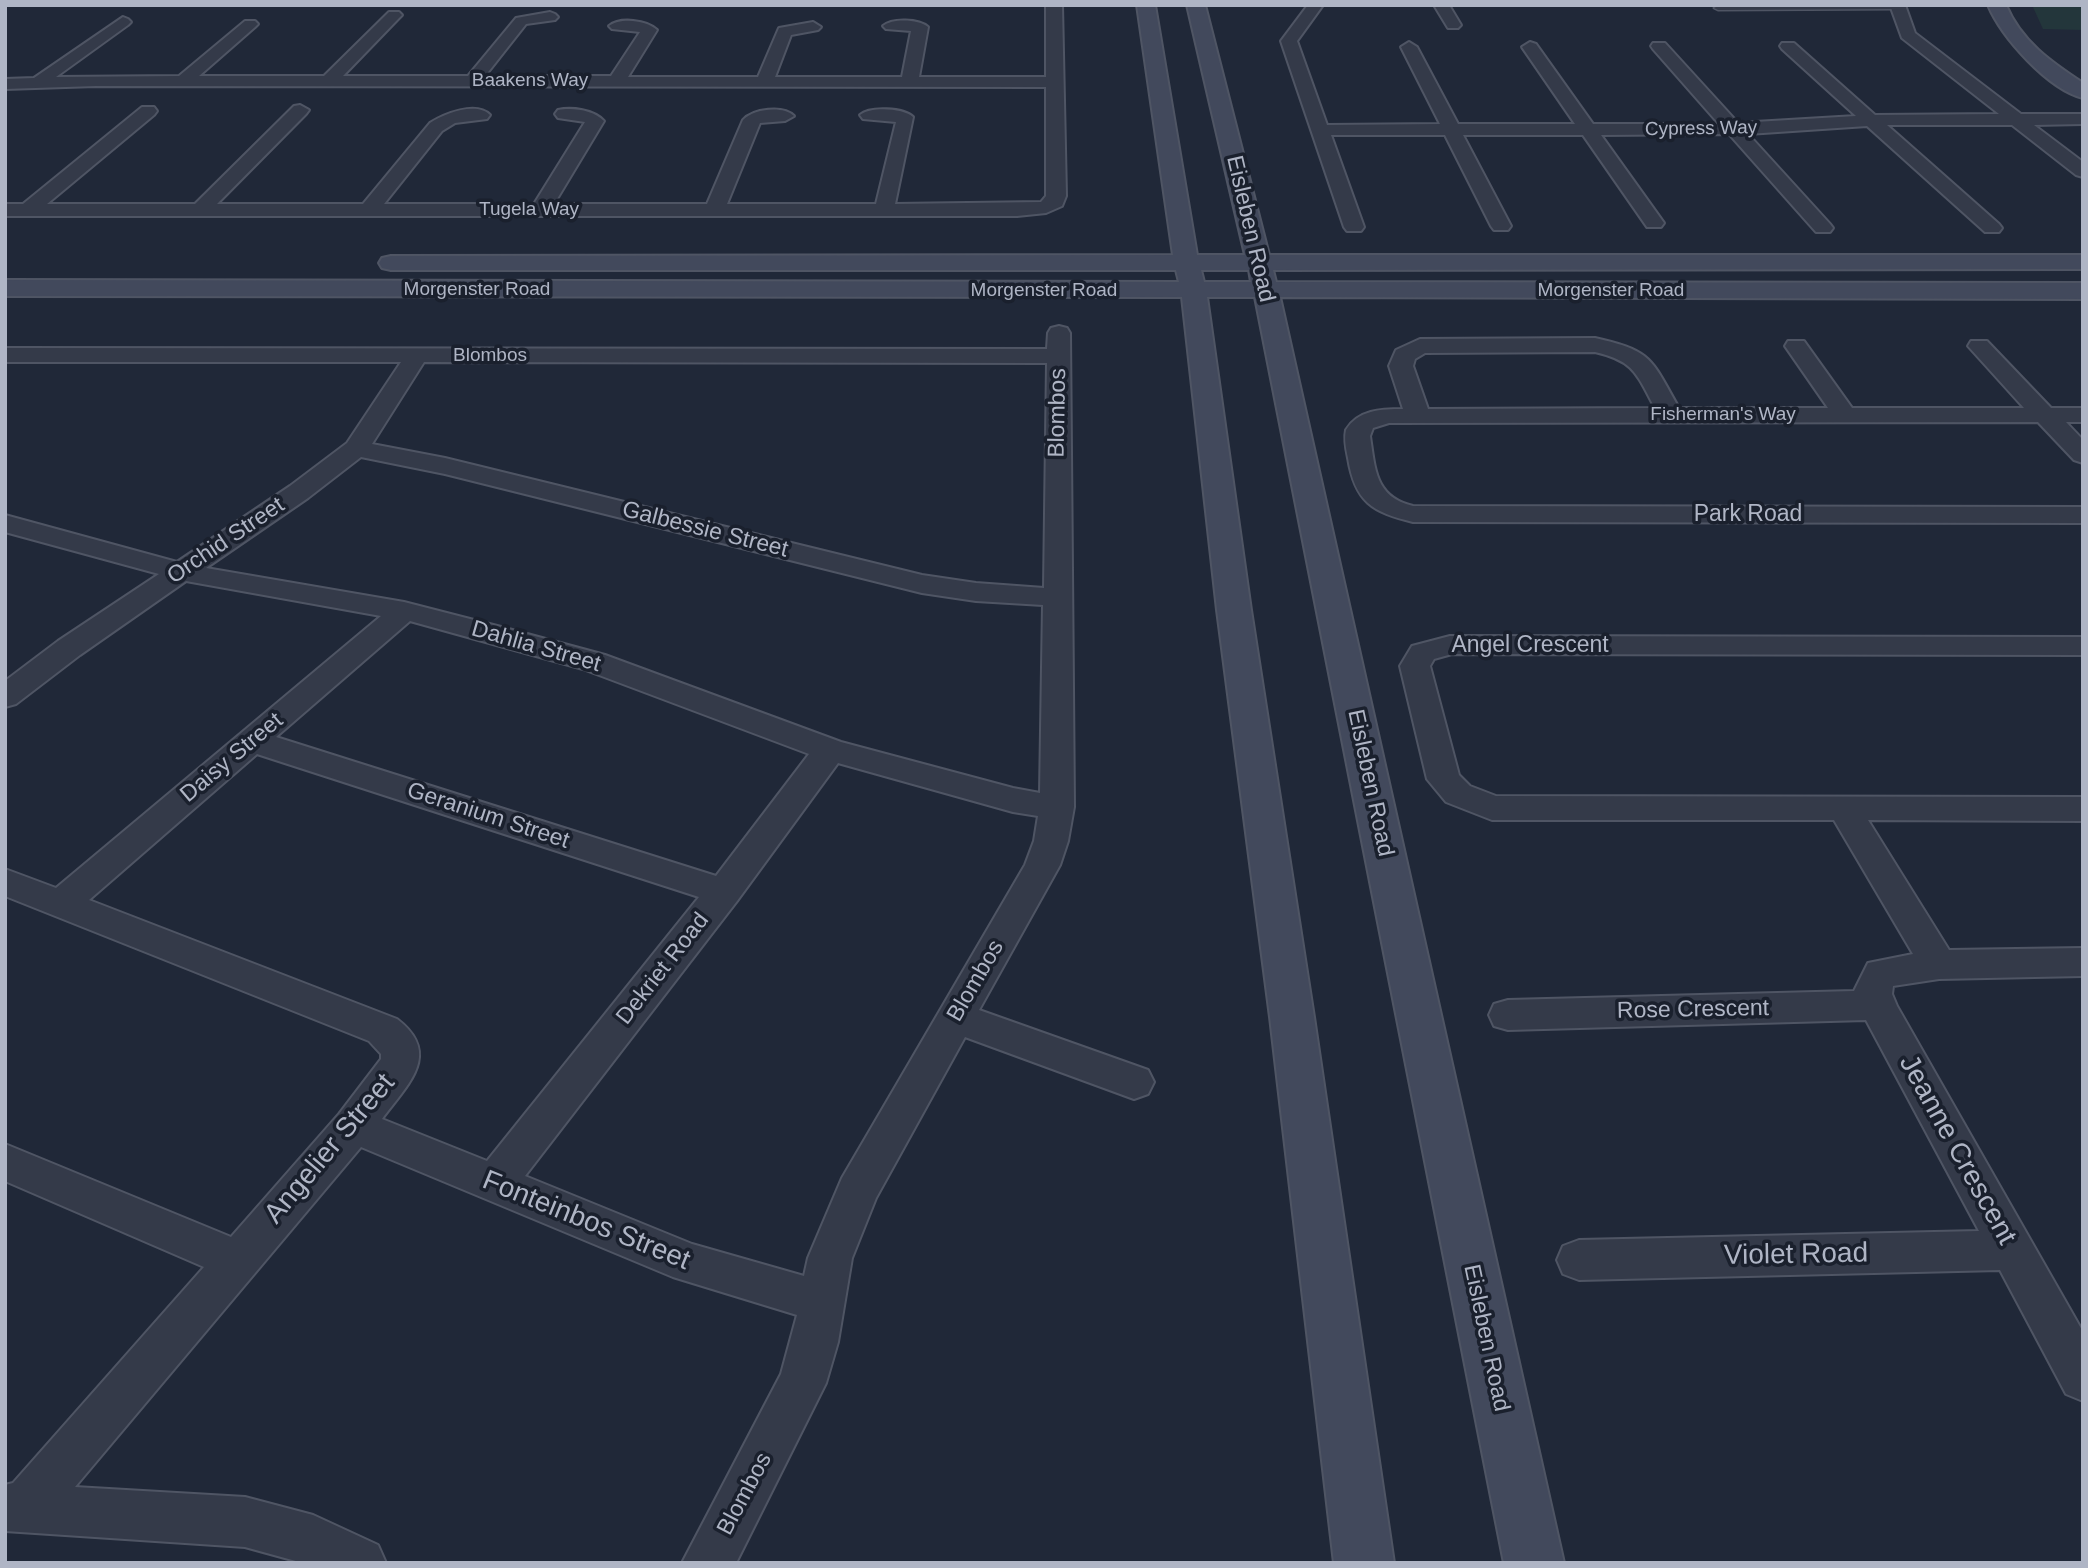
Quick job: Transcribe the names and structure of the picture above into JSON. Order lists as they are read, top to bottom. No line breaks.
{"streets":{"main road":["Eisleben Road","Morgenster Road"],"street":["Baakens Way","Cypress Way","Tugela Way","Blombos","Fisherman's Way","Park Road","Galbessie Street","Orchid Street","Angel Crescent","Dahlia Street","Daisy Street","Geranium Street","Dekriet Road","Rose Crescent","Angelier Street","Jeanne Crescent","Fonteinbos Street","Violet Road"]},"crossings":[["Baakens Way","Tugela Way"],["Eisleben Road","Morgenster Road"],["Blombos","Galbessie Street"],["Blombos","Orchid Street"],["Blombos","Dahlia Street"],["Blombos","Fonteinbos Street"],["Fisherman's Way","Park Road"],["Galbessie Street","Orchid Street"],["Orchid Street","Dahlia Street"],["Dahlia Street","Daisy Street"],["Dahlia Street","Dekriet Road"],["Daisy Street","Geranium Street"],["Daisy Street","Angelier Street"],["Geranium Street","Dekriet Road"],["Dekriet Road","Fonteinbos Street"],["Rose Crescent","Jeanne Crescent"],["Angelier Street","Fonteinbos Street"],["Jeanne Crescent","Violet Road"]]}
